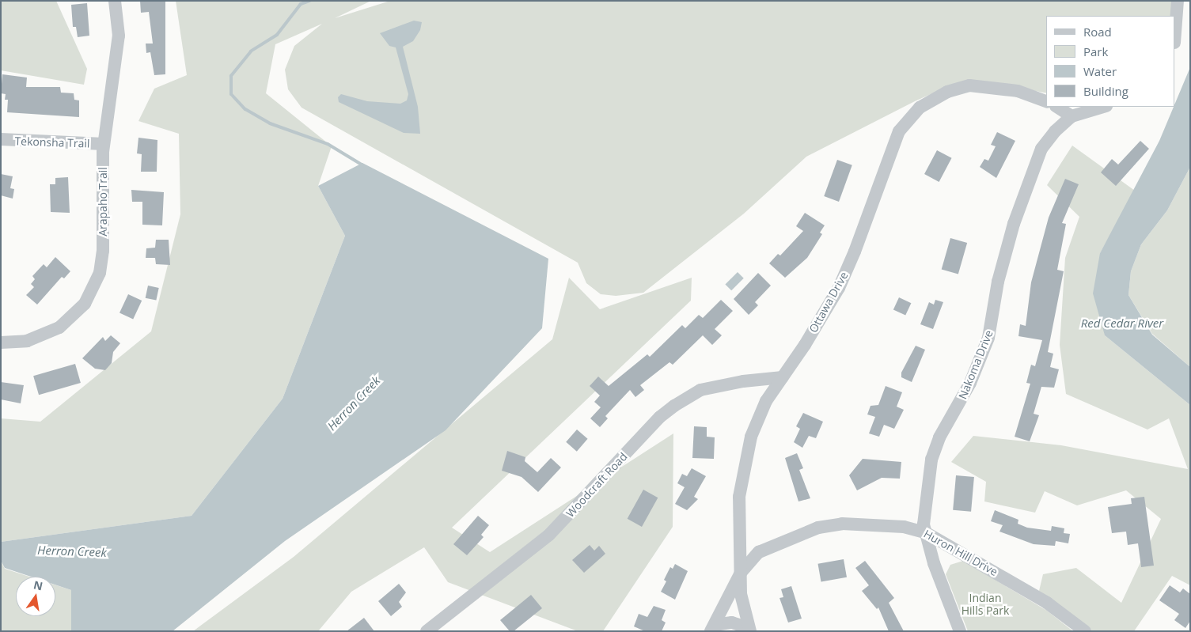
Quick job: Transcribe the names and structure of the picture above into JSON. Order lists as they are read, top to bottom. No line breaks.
{"streets":{"street":["Tekonsha Trail","Arapaho Trail","Ottawa Drive","Nakoma Drive","Woodcraft Road","Huron Hill Drive"]},"crossings":[["Tekonsha Trail","Arapaho Trail"],["Ottawa Drive","Woodcraft Road"],["Ottawa Drive","Huron Hill Drive"],["Nakoma Drive","Huron Hill Drive"]],"water":["Red Cedar River","Herron Creek"],"parks":["Indian Hills Park"],"legend":["Road","Park","Water","Building"],"north":"top"}
